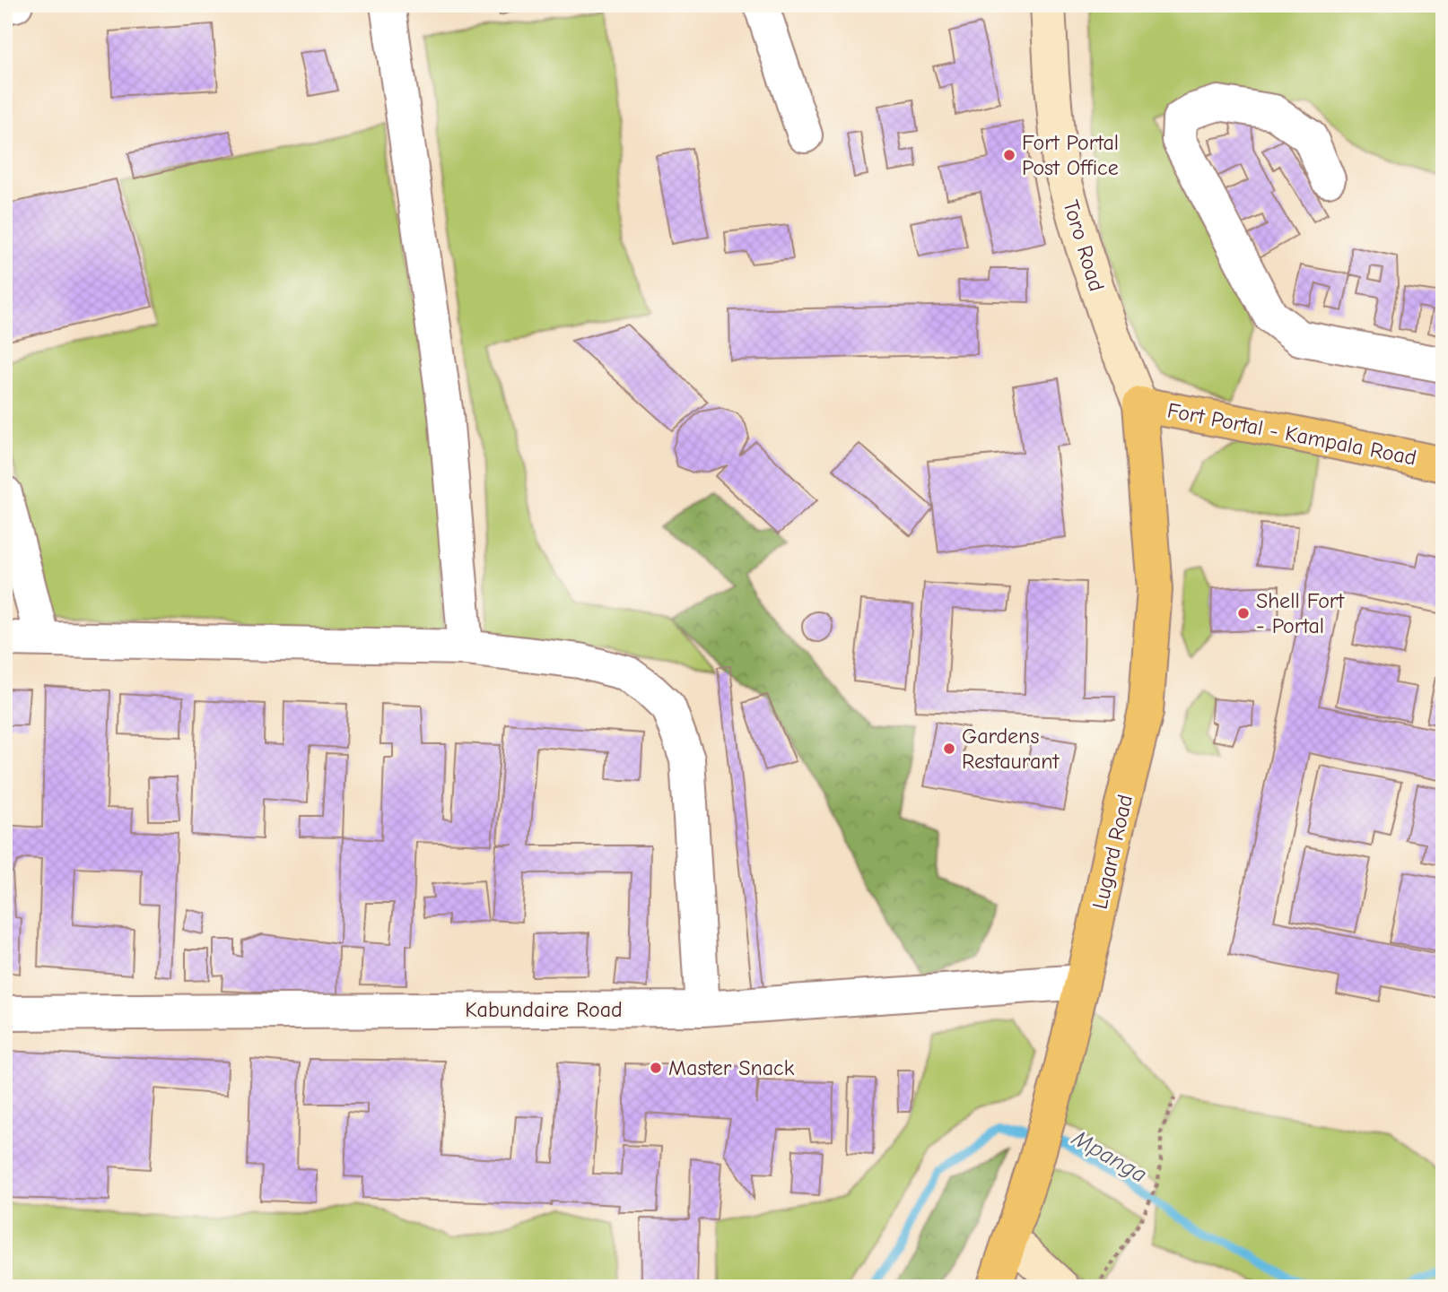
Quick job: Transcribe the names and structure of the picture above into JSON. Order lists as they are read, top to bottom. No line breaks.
{"streets":{"highway":["Fort Portal - Kampala Road","Lugard Road"],"main road":["Toro Road"],"street":["Kabundaire Road"]},"crossings":[["Toro Road","Fort Portal - Kampala Road"],["Toro Road","Lugard Road"],["Fort Portal - Kampala Road","Lugard Road"],["Lugard Road","Kabundaire Road"]],"water":["Mpanga"],"places":["Fort Portal Post Office","Shell Fort - Portal","Gardens Restaurant","Master Snack"]}
